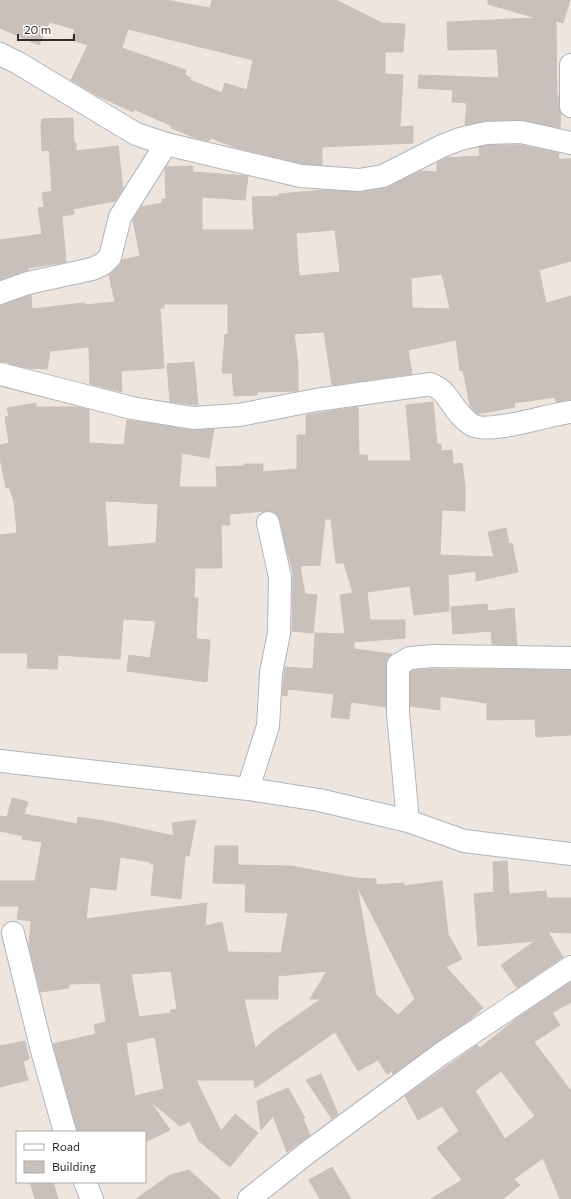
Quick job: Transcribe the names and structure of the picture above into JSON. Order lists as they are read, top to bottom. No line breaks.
{"legend":["Road","Building"],"scale_bar":"20 m"}
